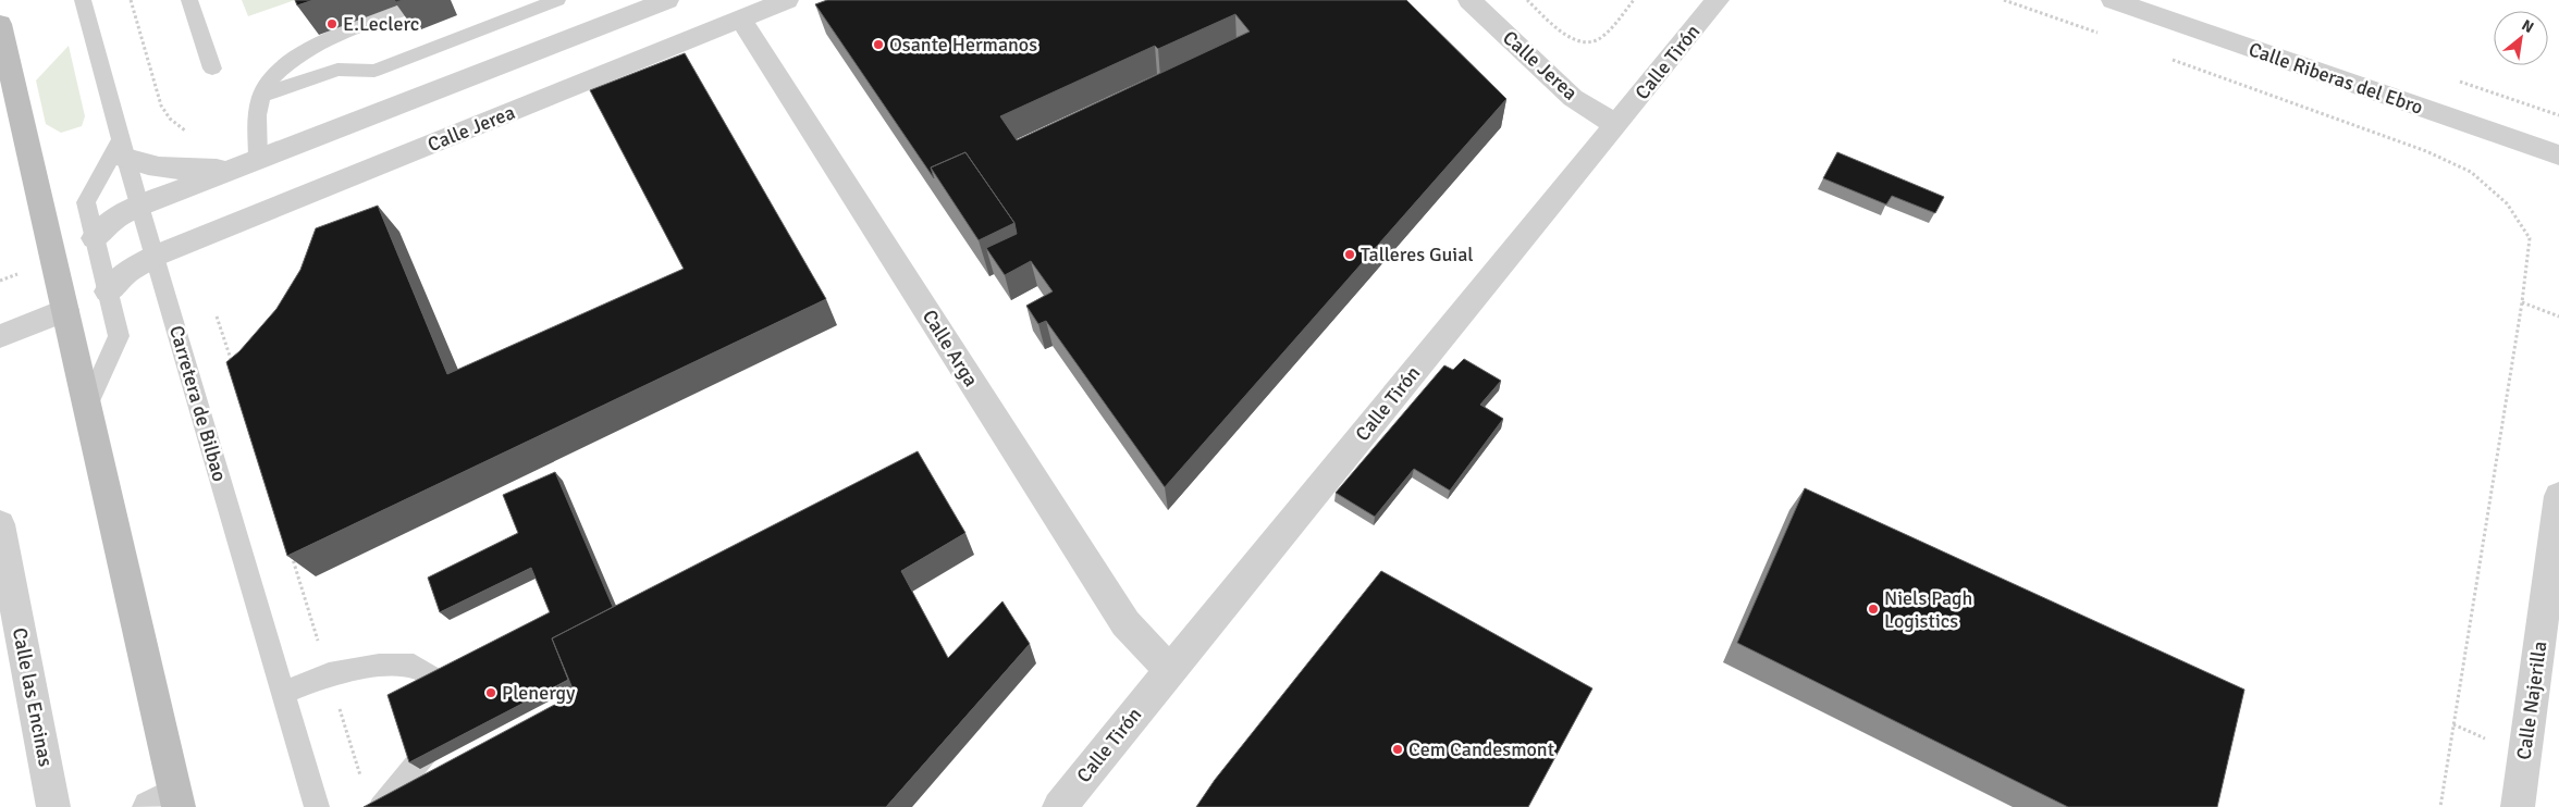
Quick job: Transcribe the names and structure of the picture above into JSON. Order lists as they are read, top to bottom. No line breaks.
{"streets":{"street":["Calle Tirón","Calle Jerea","Calle Riberas del Ebro","Calle Arga","Calle las Encinas","Calle Najerilla"],"lane":["Carretera de Bilbao"]},"crossings":[["Calle Tirón","Calle Jerea"],["Calle Tirón","Calle Arga"],["Calle Jerea","Calle Arga"],["Calle Jerea","Carretera de Bilbao"]],"places":["E.Leclerc","Osante Hermanos","Talleres Guial","Niels Pagh Logistics","Plenergy","Cem Candesmont"],"north":"top right"}
